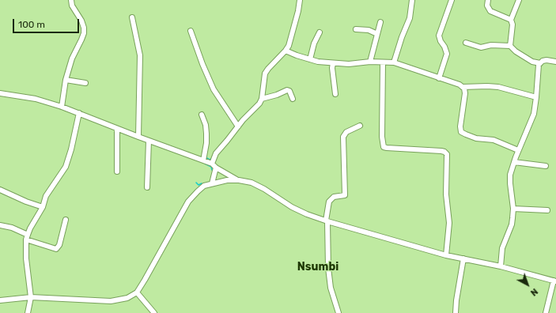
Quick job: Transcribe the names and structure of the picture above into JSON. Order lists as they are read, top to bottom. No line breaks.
{"districts":["Nsumbi"],"scale_bar":"100 m","north":"bottom right"}
